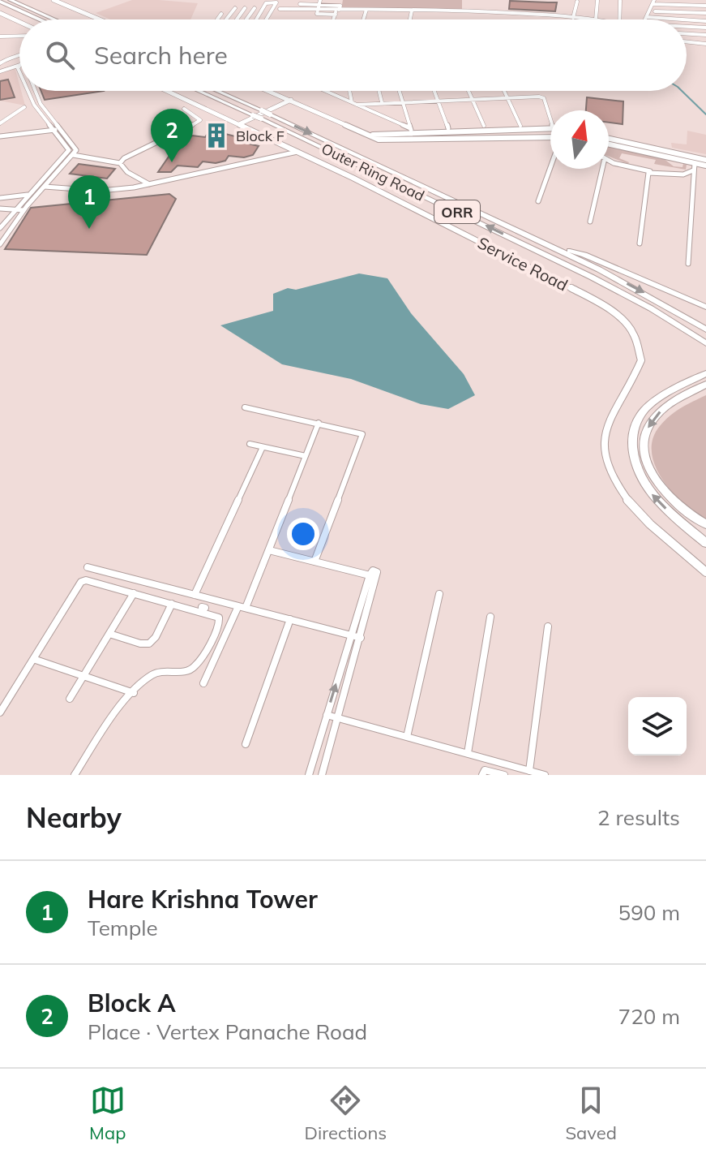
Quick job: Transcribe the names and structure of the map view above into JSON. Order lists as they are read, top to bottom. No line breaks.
{"streets":{"highway":["Outer Ring Road","ORR"],"main road":["Service Road"]},"places":{"building":["Block F"]},"north":"top","page":{"search":"Search here","pins":["2","1"],"heading":["Nearby","2 results"],"list":[{"mark":"1","name":"Hare Krishna Tower","note":"Temple","value":"590 m"},{"mark":"2","name":"Block A","note":"Place · Vertex Panache Road","value":"720 m"}],"nav":["Map","Directions","Saved"]}}
